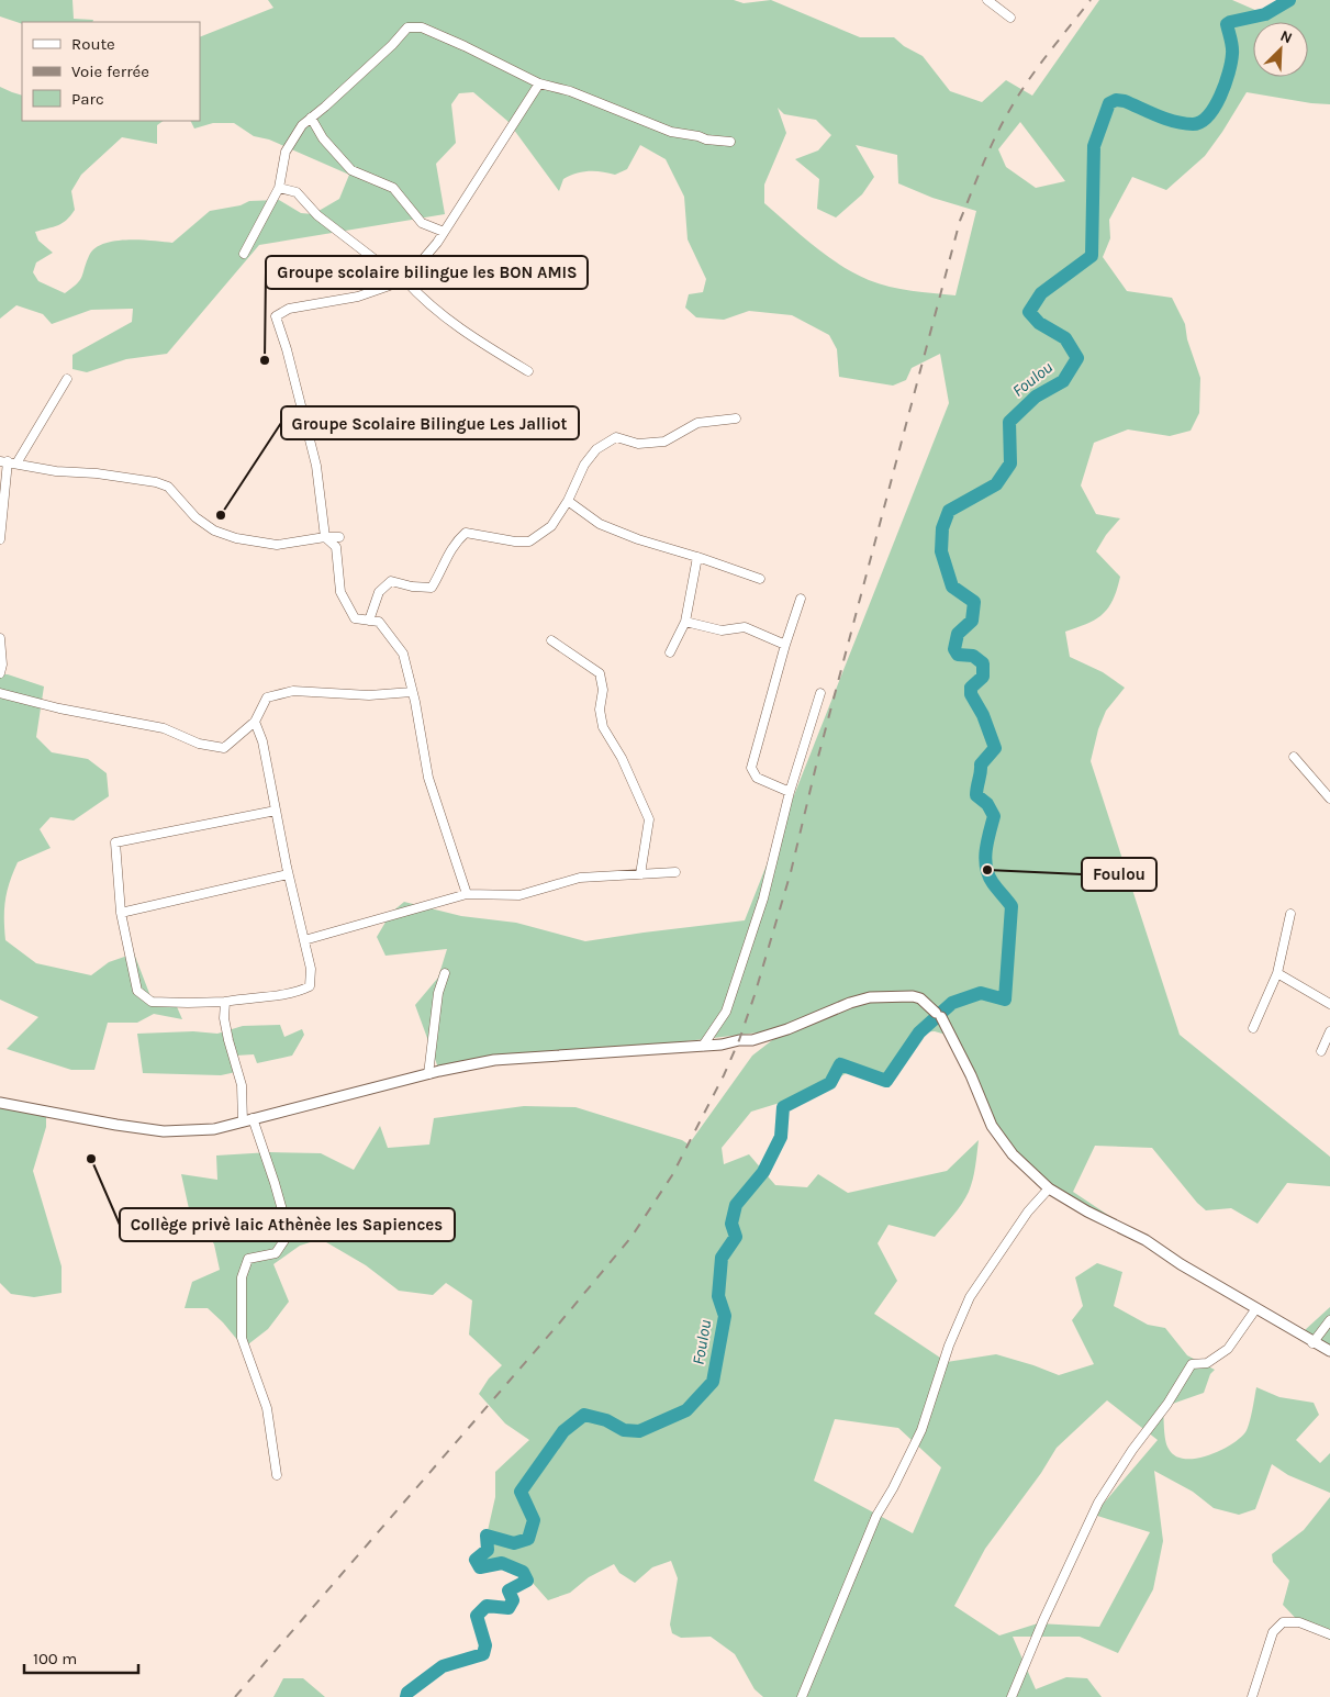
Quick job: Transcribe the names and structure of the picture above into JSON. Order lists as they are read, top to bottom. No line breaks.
{"water":["Foulou"],"places":["Groupe scolaire bilingue les BON AMIS","Groupe Scolaire Bilingue Les Jalliot","Foulou","Collège privè laic Athènèe les Sapiences"],"legend":["Route","Voie ferrée","Parc"],"scale_bar":"100 m","north":"top right"}
